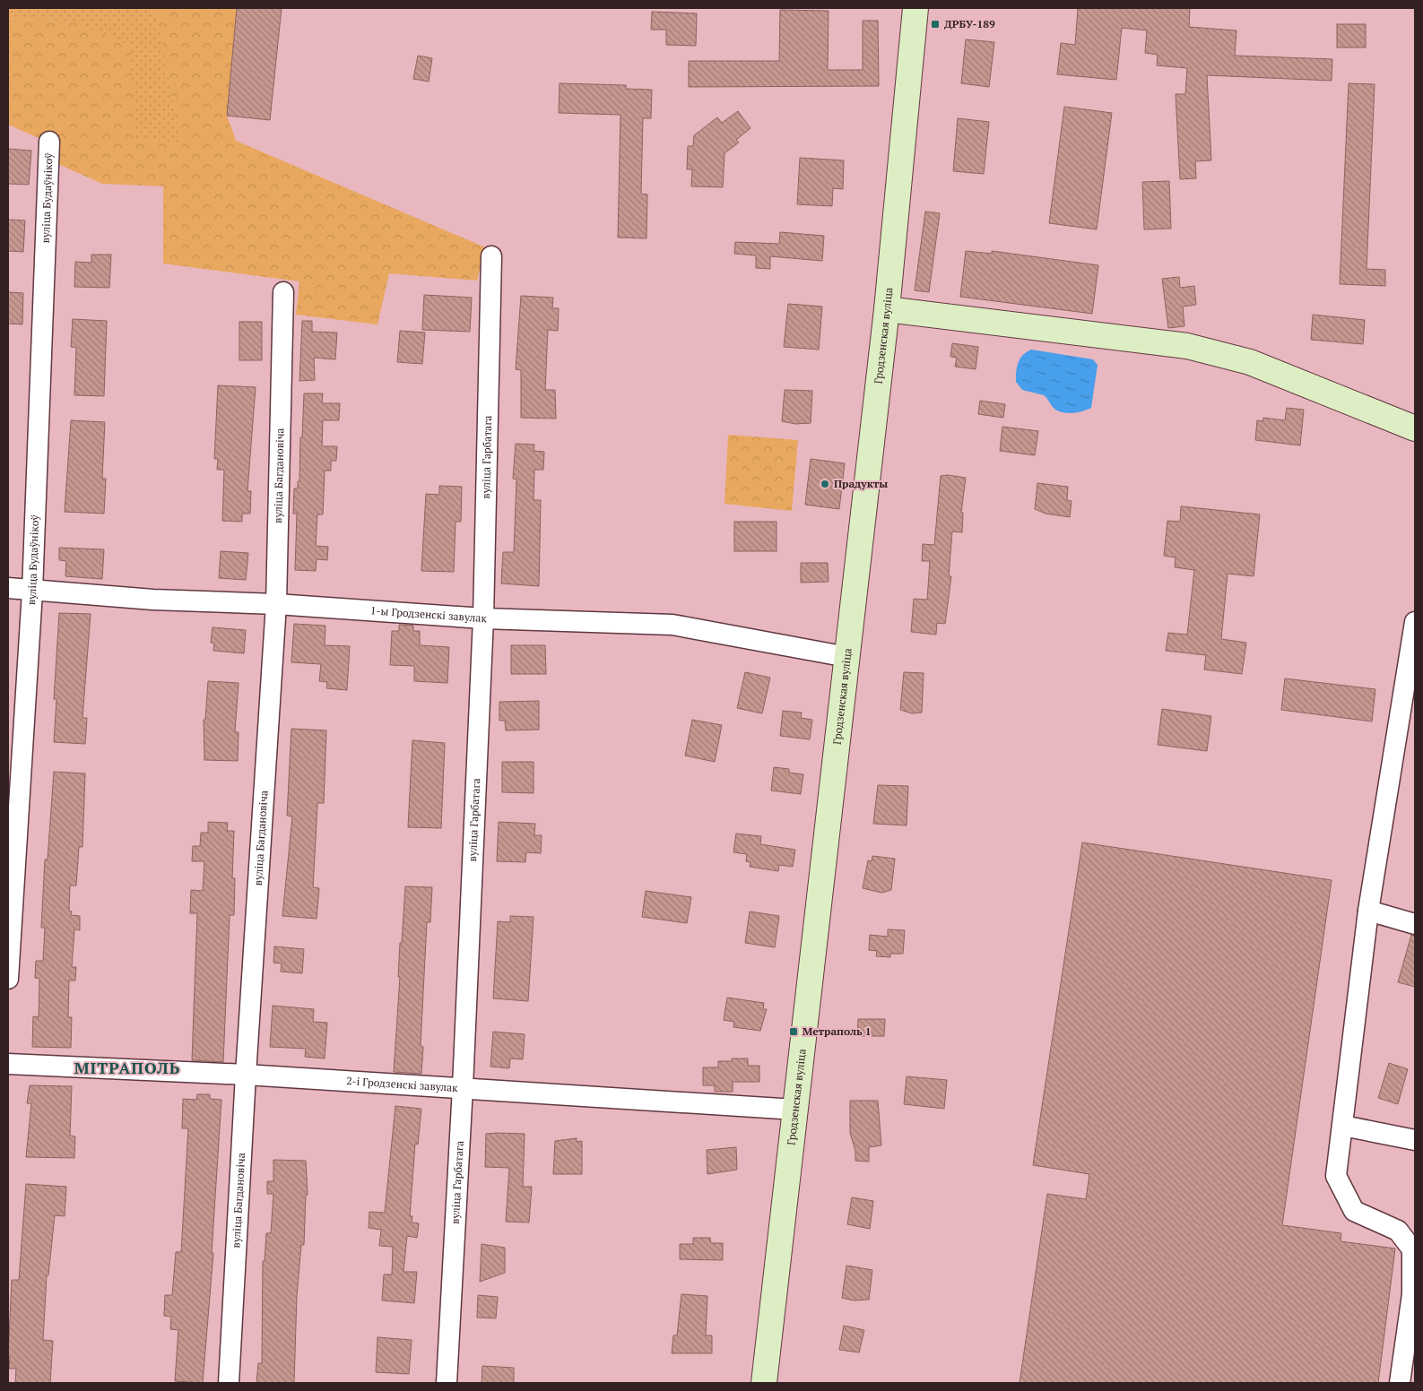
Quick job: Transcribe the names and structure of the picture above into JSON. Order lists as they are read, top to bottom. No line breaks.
{"streets":{"street":["вуліца Будаўнікоў","Гродзенская вуліца","вуліца Гарбатага","вуліца Багдановіча","1-ы Гродзенскі завулак","2-і Гродзенскі завулак"]},"crossings":[["вуліца Будаўнікоў","1-ы Гродзенскі завулак"],["Гродзенская вуліца","1-ы Гродзенскі завулак"],["Гродзенская вуліца","2-і Гродзенскі завулак"],["вуліца Гарбатага","1-ы Гродзенскі завулак"],["вуліца Гарбатага","2-і Гродзенскі завулак"],["вуліца Багдановіча","1-ы Гродзенскі завулак"],["вуліца Багдановіча","2-і Гродзенскі завулак"]],"districts":["МІТРАПОЛЬ"],"places":{"transit":["ДРБУ-189","Метраполь 1"],"other":["Прадукты"]}}
